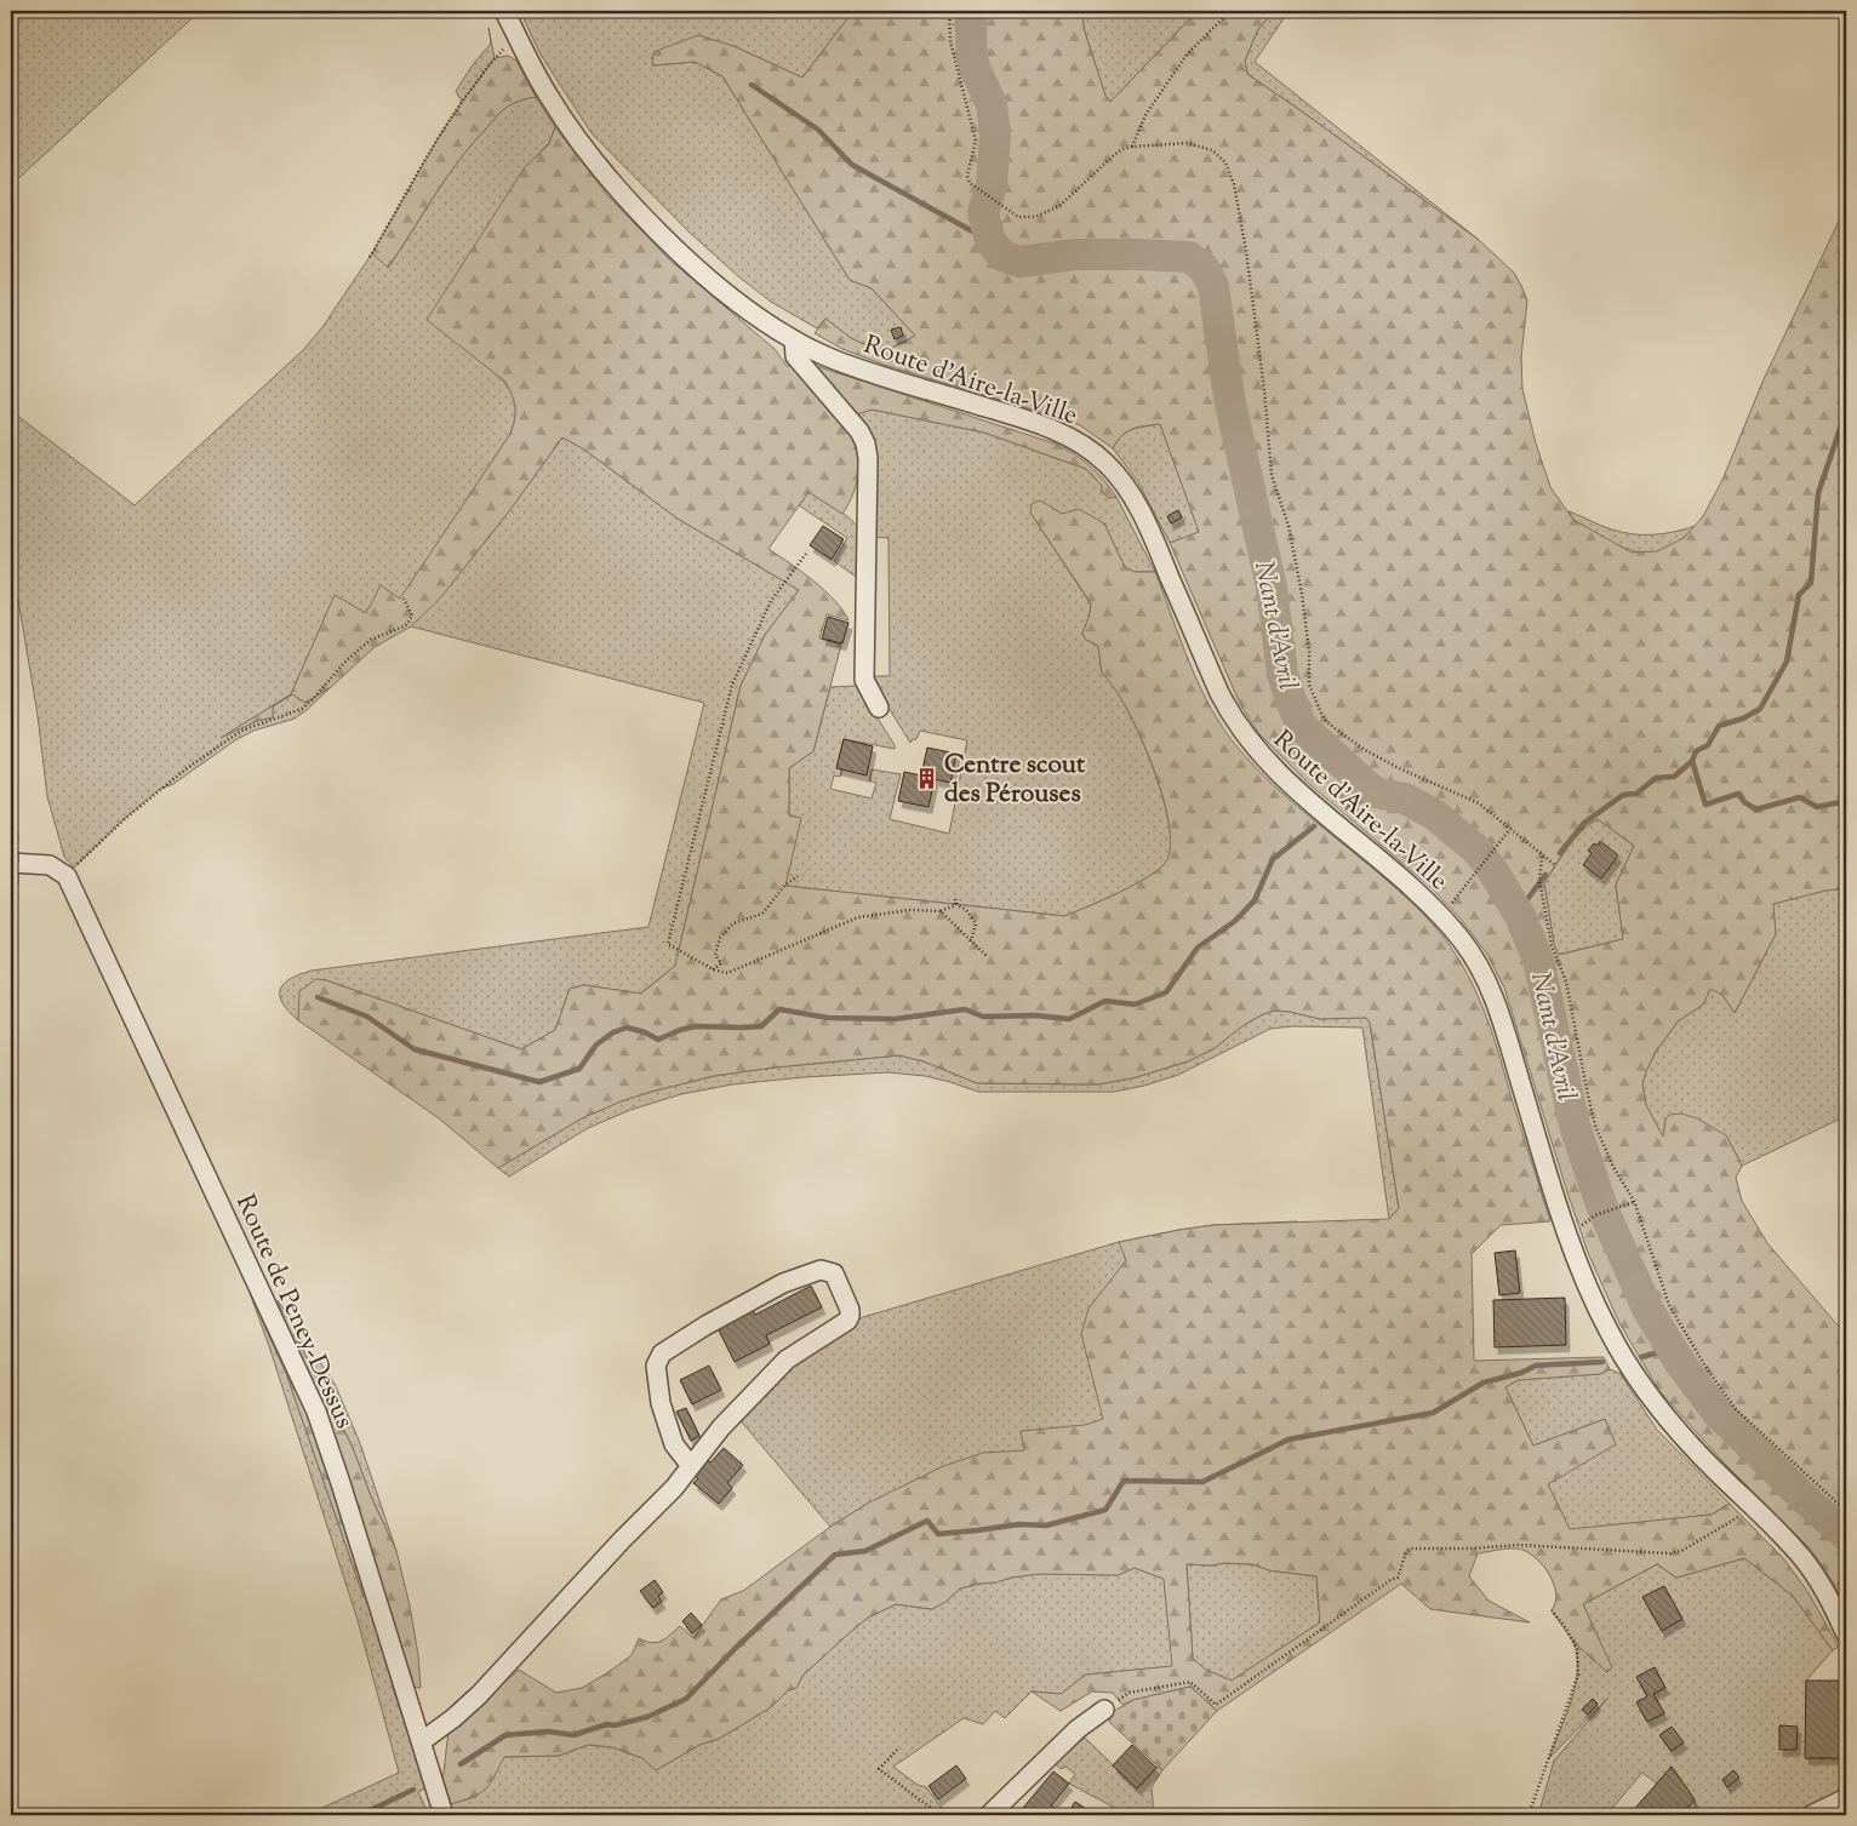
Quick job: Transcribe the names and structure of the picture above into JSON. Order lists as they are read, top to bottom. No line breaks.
{"streets":{"street":["Route d'Aire-la-Ville","Route de Peney-Dessus"]},"water":["Nant d'Avril"],"places":{"building":["Centre scout des Pérouses"]}}
